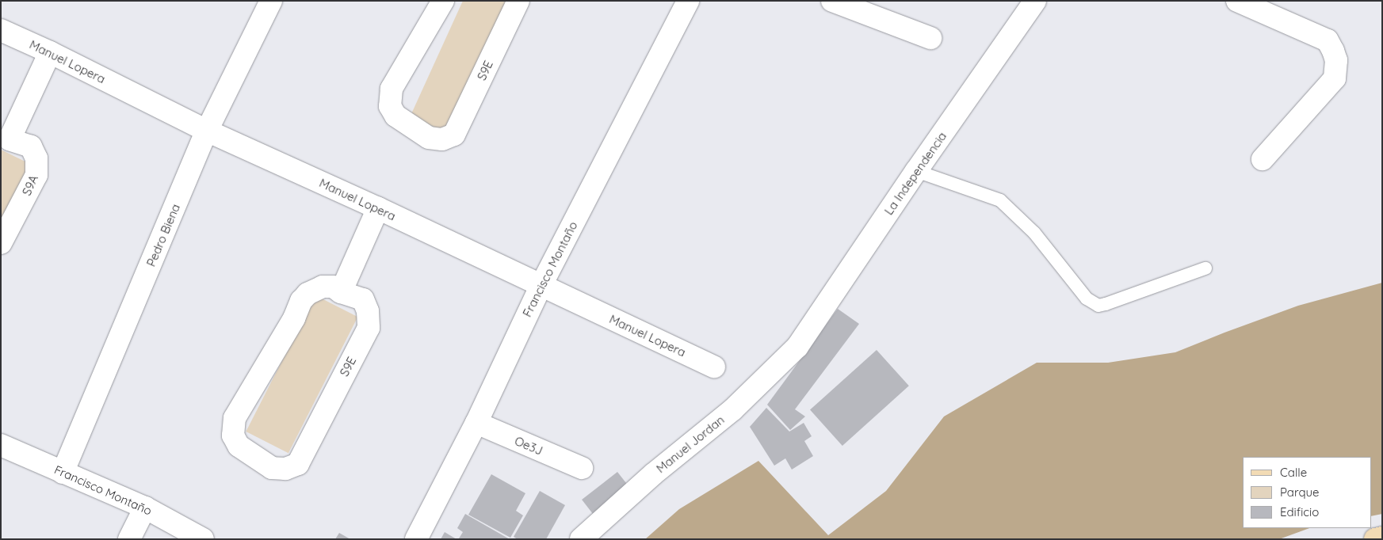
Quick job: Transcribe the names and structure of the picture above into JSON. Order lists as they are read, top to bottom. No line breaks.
{"streets":{"street":["Manuel Lopera","S9E","La Independencia","S9A","Pedro Biena","Francisco Montaño","Manuel Jordan","Oe3J"]},"crossings":[["Manuel Lopera","S9A"],["Manuel Lopera","Pedro Biena"],["Manuel Lopera","Francisco Montaño"],["La Independencia","Manuel Jordan"],["Pedro Biena","Francisco Montaño"],["Francisco Montaño","Oe3J"]],"legend":["Calle","Parque","Edificio"]}
